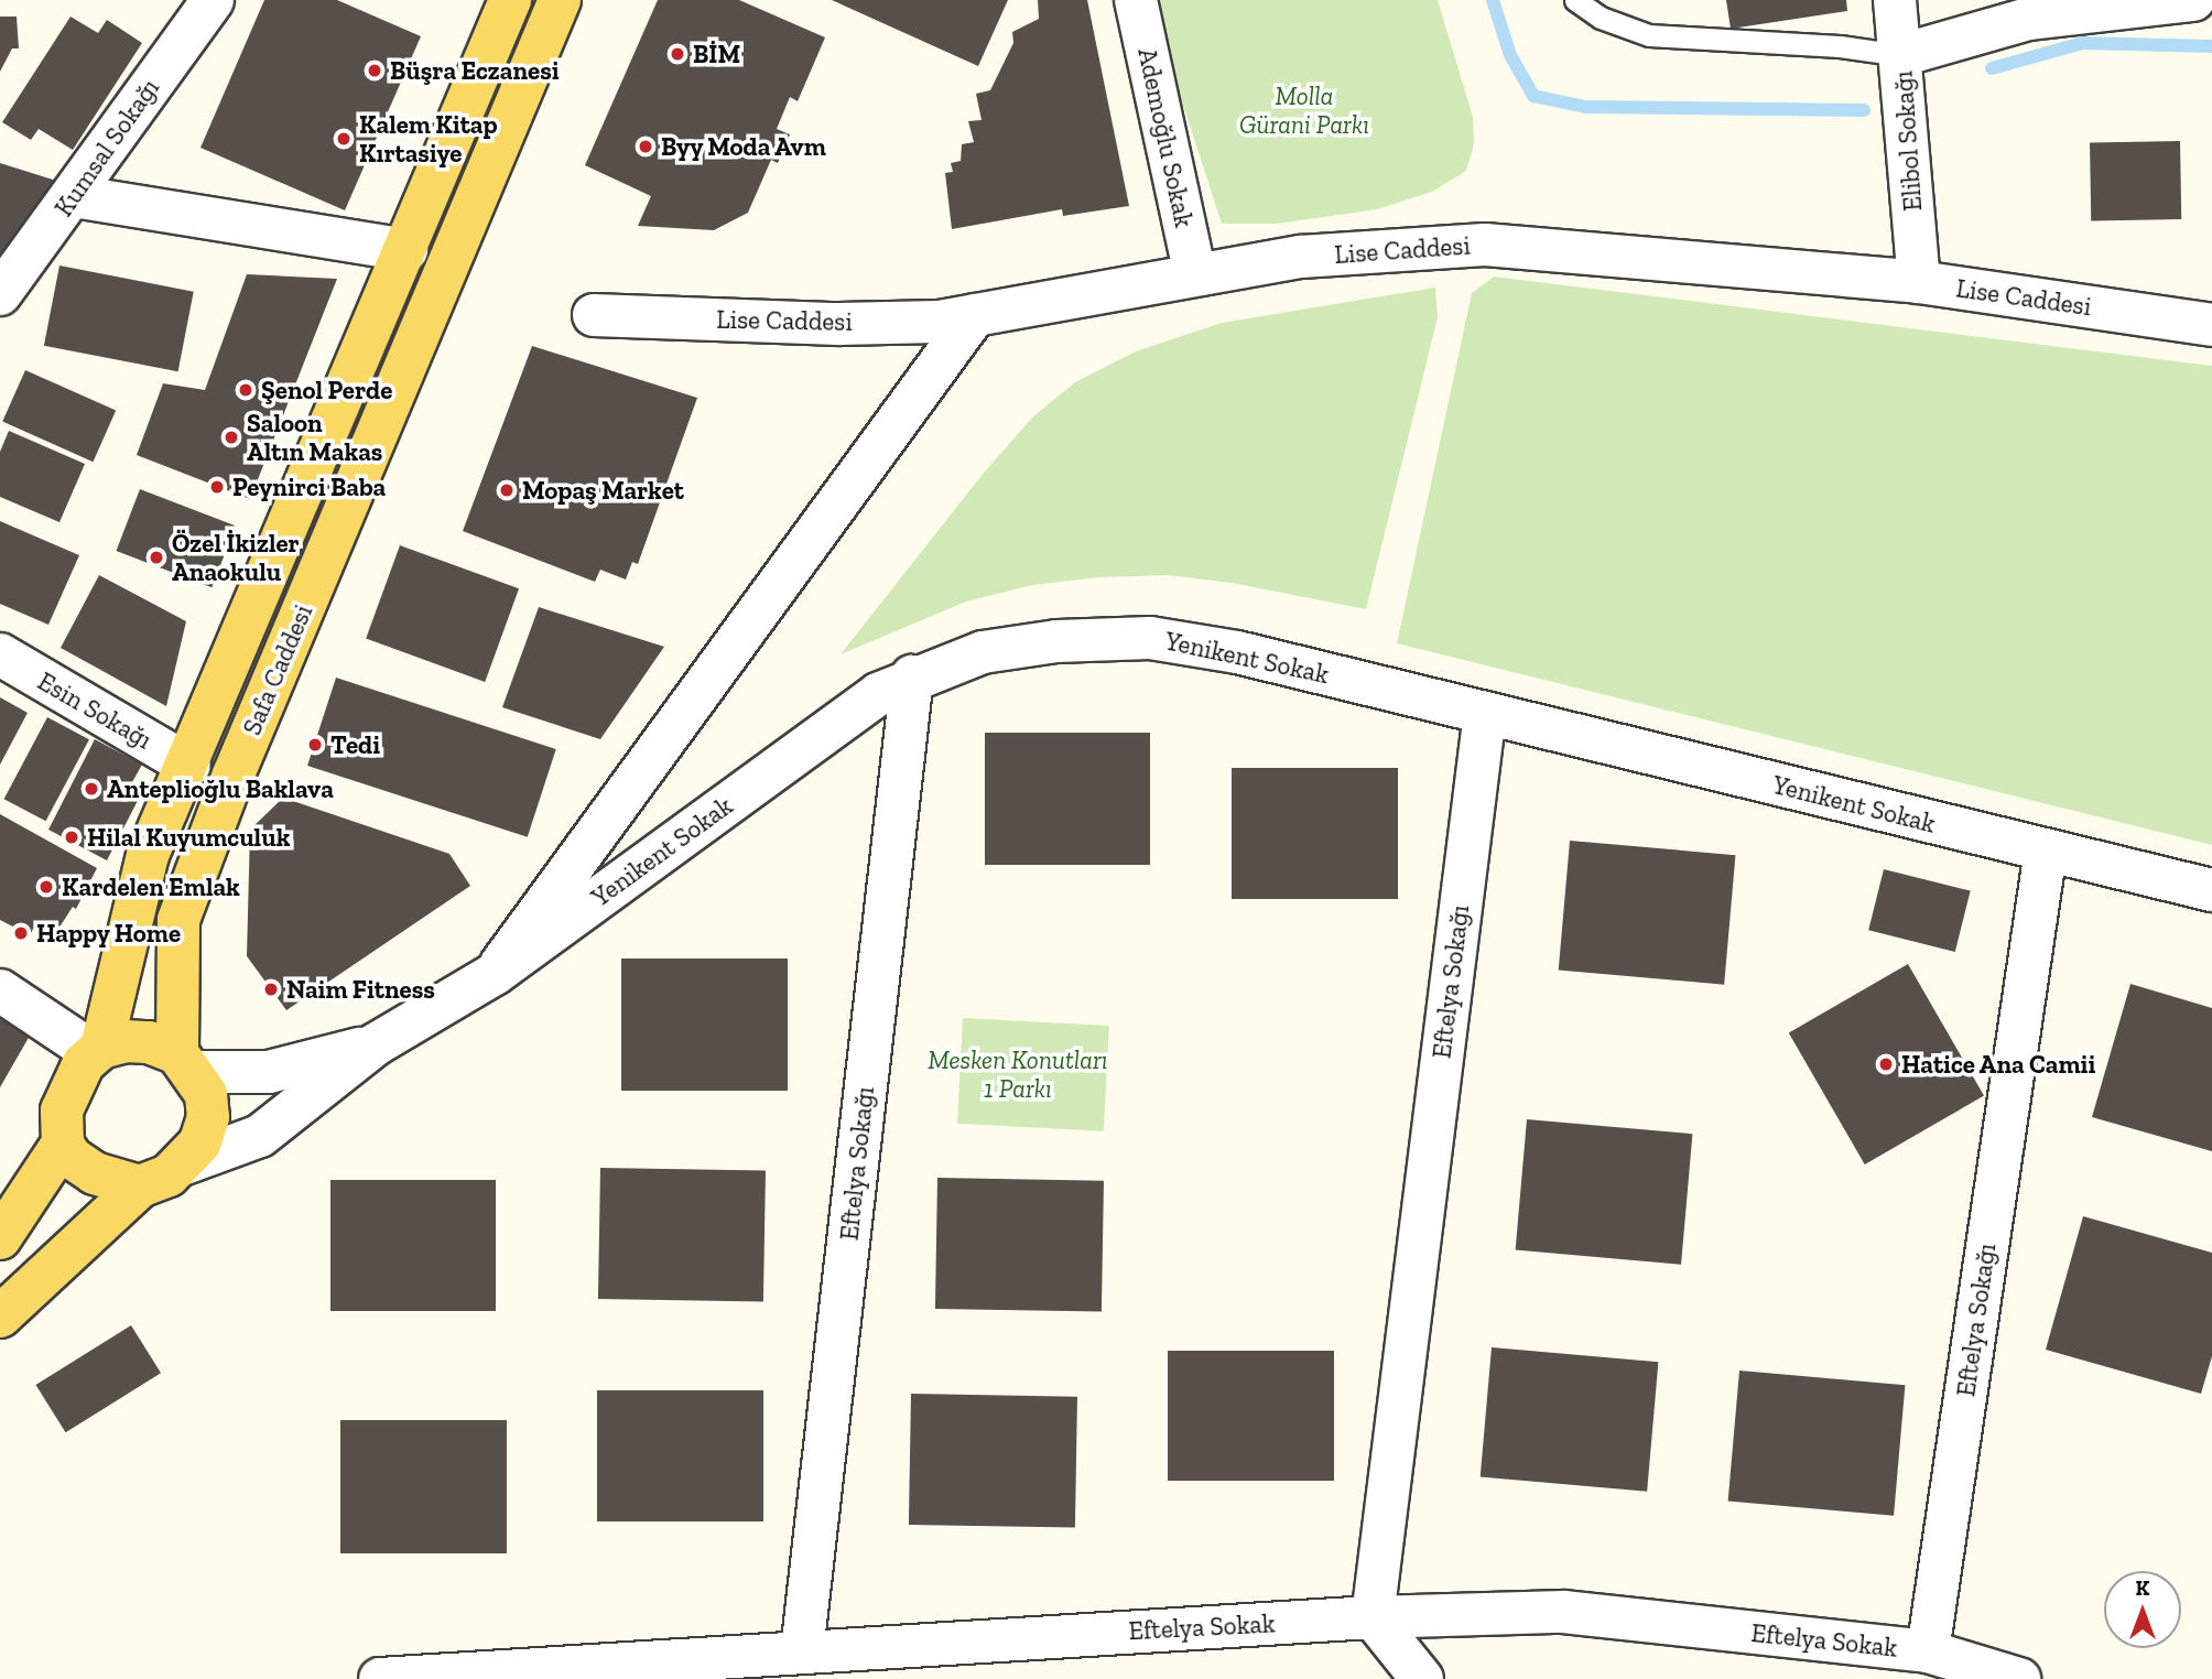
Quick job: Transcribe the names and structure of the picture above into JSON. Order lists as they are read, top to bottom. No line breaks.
{"streets":{"main road":["Safa Caddesi"],"street":["Ademoğlu Sokak","Elibol Sokağı","Kumsal Sokağı","Lise Caddesi","Yenikent Sokak","Esin Sokağı","Eftelya Sokağı","Eftelya Sokak"]},"crossings":[["Ademoğlu Sokak","Lise Caddesi"],["Elibol Sokağı","Lise Caddesi"],["Yenikent Sokak","Safa Caddesi"],["Yenikent Sokak","Eftelya Sokağı"],["Safa Caddesi","Esin Sokağı"],["Eftelya Sokağı","Eftelya Sokak"]],"parks":["Molla Gürani Parkı","Mesken Konutları 1 Parkı"],"places":["BİM","Büşra Eczanesi","Kalem Kitap Kırtasiye","Byy Moda Avm","Şenol Perde","Saloon Altın Makas","Peynirci Baba","Mopaş Market","Özel İkizler Anaokulu","Tedi","Anteplioğlu Baklava","Hilal Kuyumculuk","Kardelen Emlak","Happy Home","Naim Fitness","Hatice Ana Camii"],"north":"top"}
